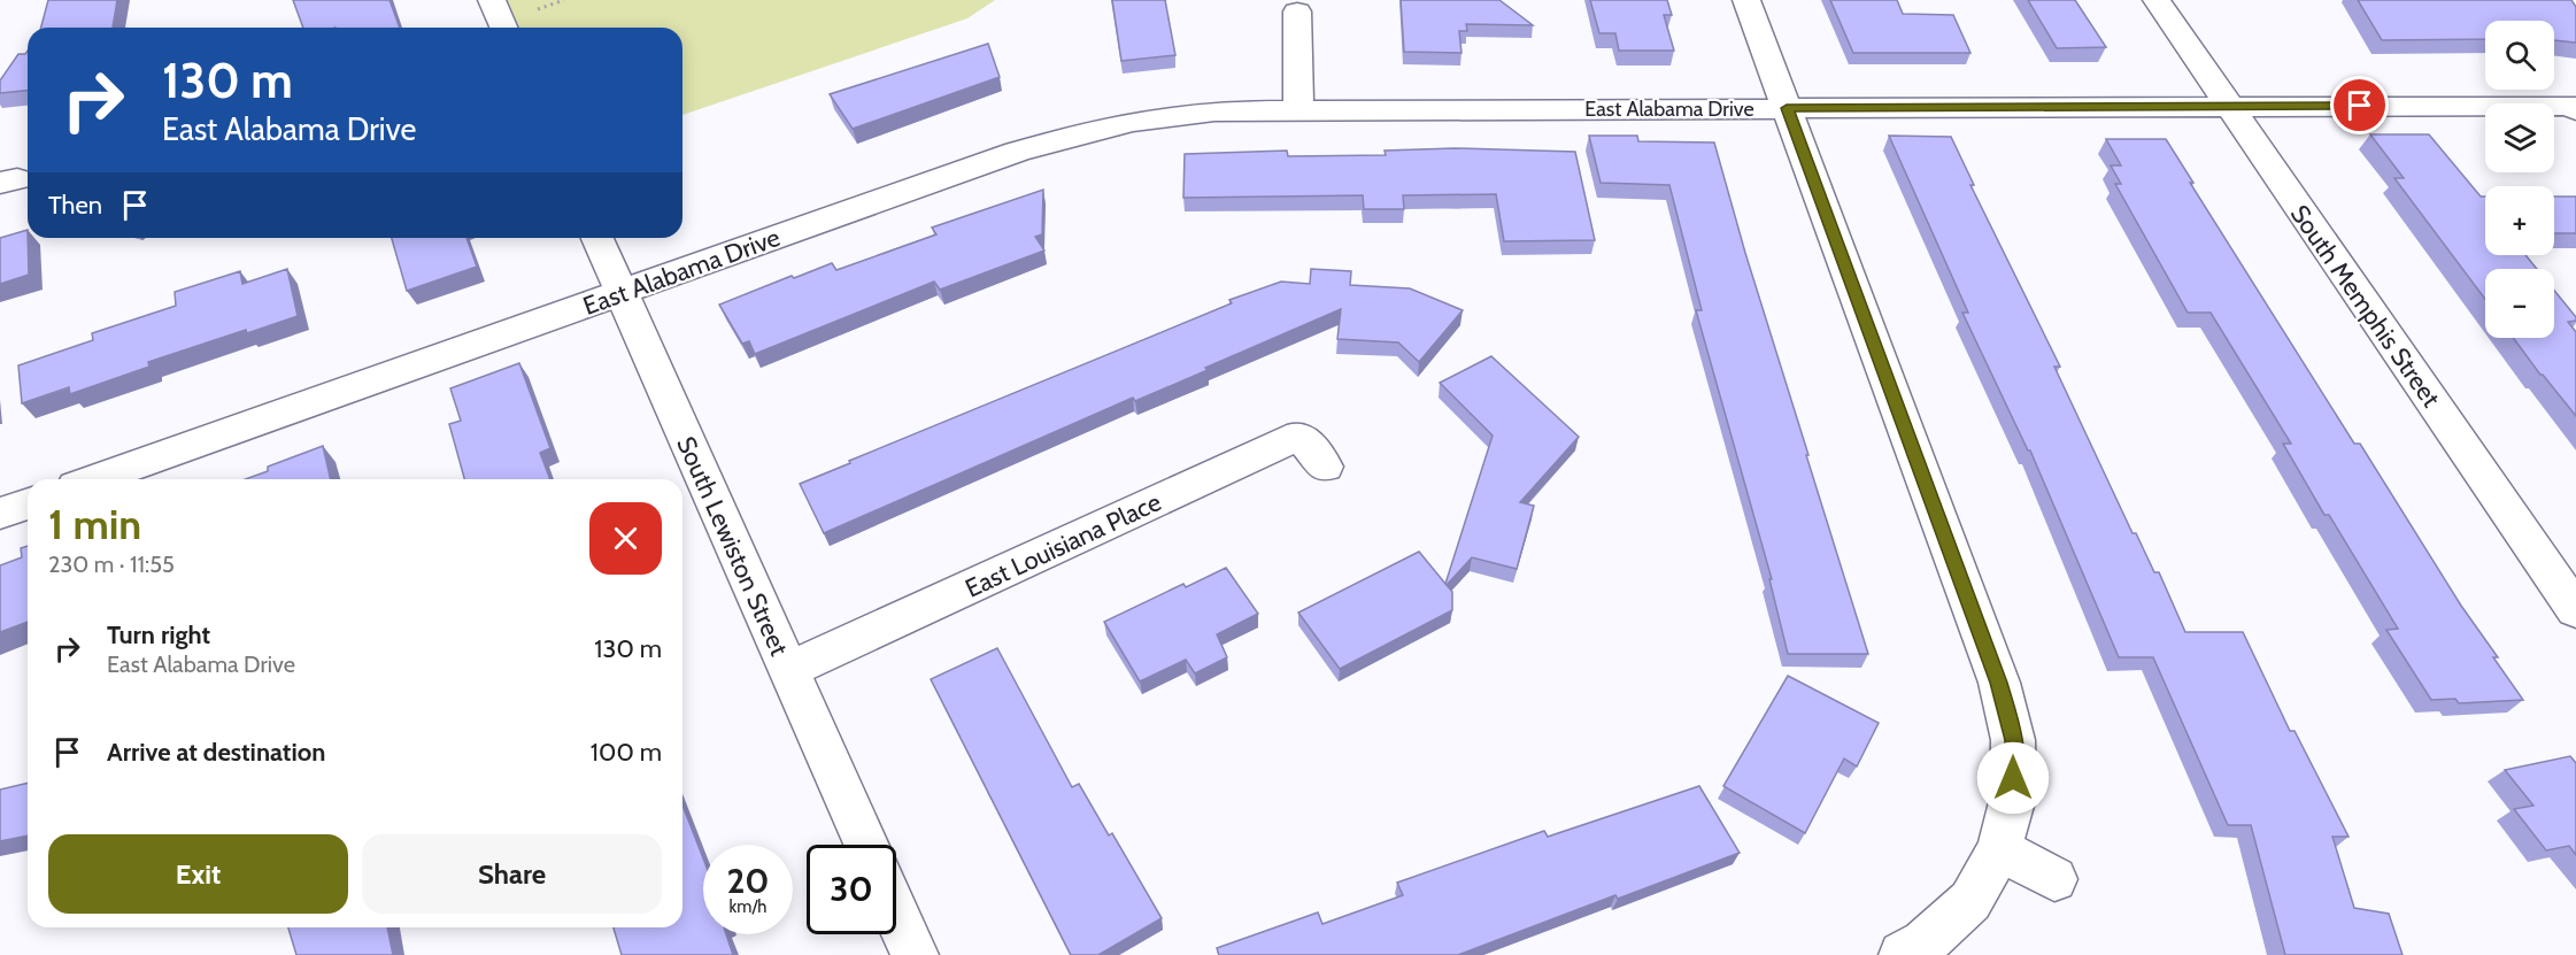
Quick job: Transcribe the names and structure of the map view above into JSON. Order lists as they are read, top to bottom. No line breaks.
{"streets":{"street":["East Alabama Drive","South Memphis Street","East Louisiana Place","South Lewiston Street"]},"crossings":[["East Alabama Drive","South Memphis Street"],["East Alabama Drive","South Lewiston Street"],["East Louisiana Place","South Lewiston Street"]],"page":{"map_buttons":["+","−"],"turn":["130 m","East Alabama Drive"],"then":"Then","heading":["1 min","230 m · 11:55"],"list":[{"name":"Turn right","note":"East Alabama Drive","value":"130 m"},{"name":"Arrive at destination","value":"100 m"}],"buttons":["Exit","Share"],"speed":"20 km/h","limit":"30"}}
